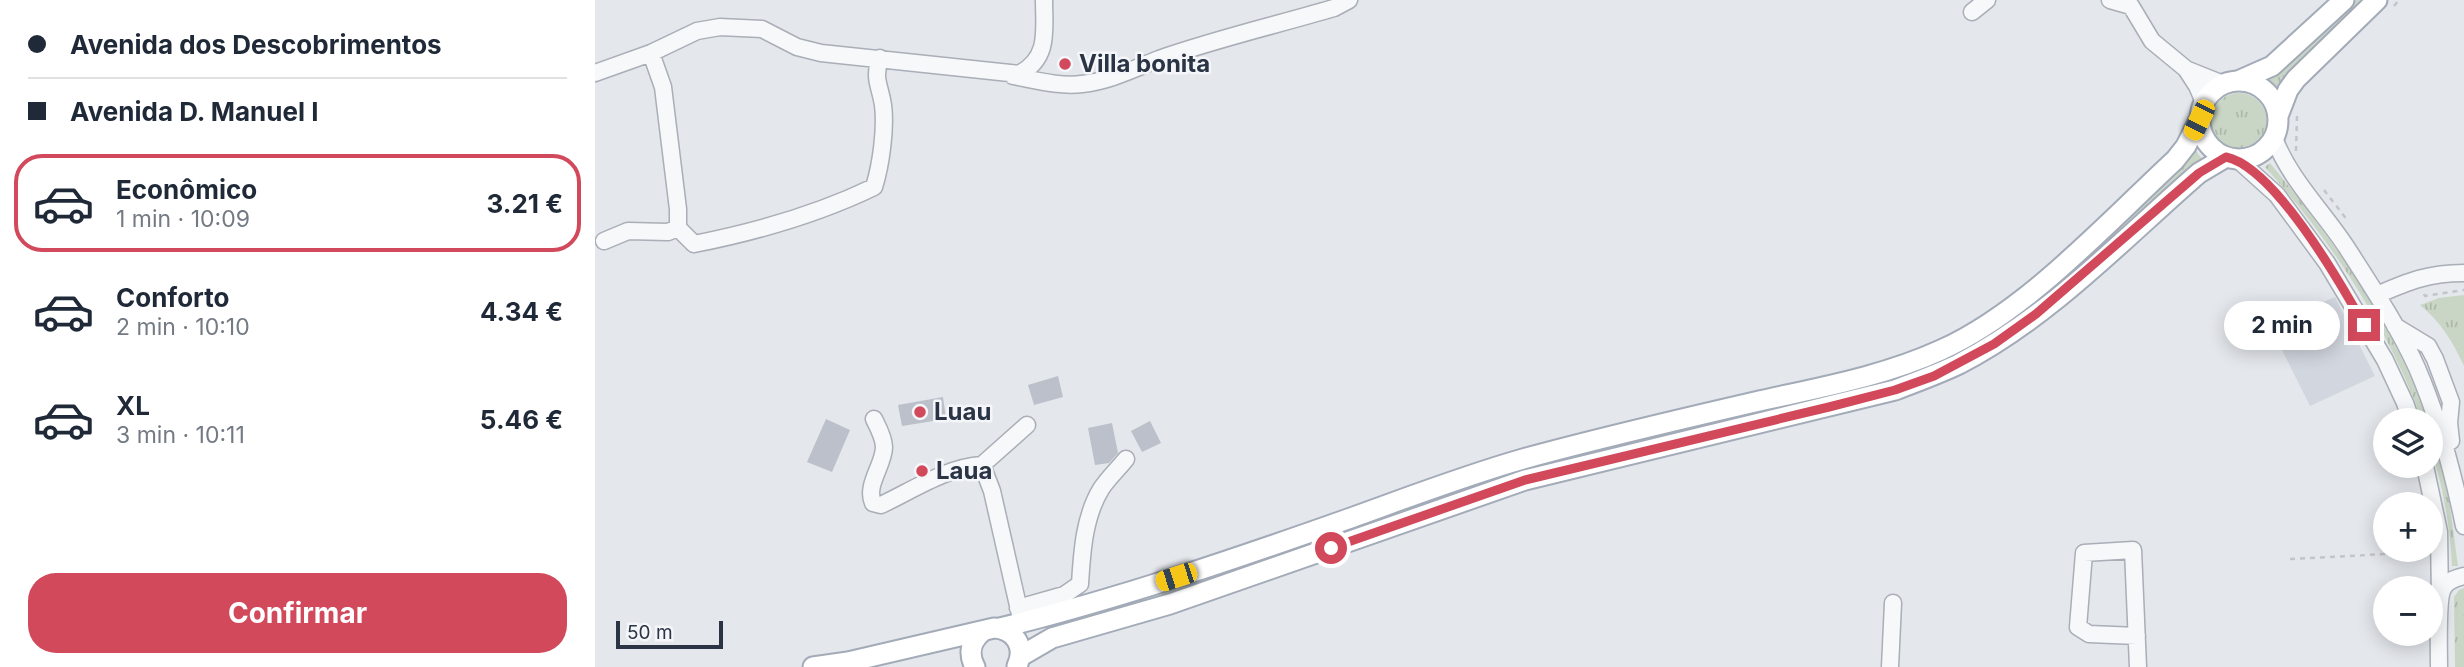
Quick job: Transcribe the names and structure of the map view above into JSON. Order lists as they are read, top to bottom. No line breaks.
{"places":["Villa bonita","Luau","Laua"],"scale_bar":"50 m","page":{"banner":["Avenida dos Descobrimentos","Avenida D. Manuel I"],"list":[{"name":"Econômico","note":"1 min · 10:09","value":"3.21 €"},{"name":"Conforto","note":"2 min · 10:10","value":"4.34 €"},{"name":"XL","note":"3 min · 10:11","value":"5.46 €"}],"bubble":"2 min","map_buttons":["+","−"],"buttons":"Confirmar","scale":"50 m"}}
